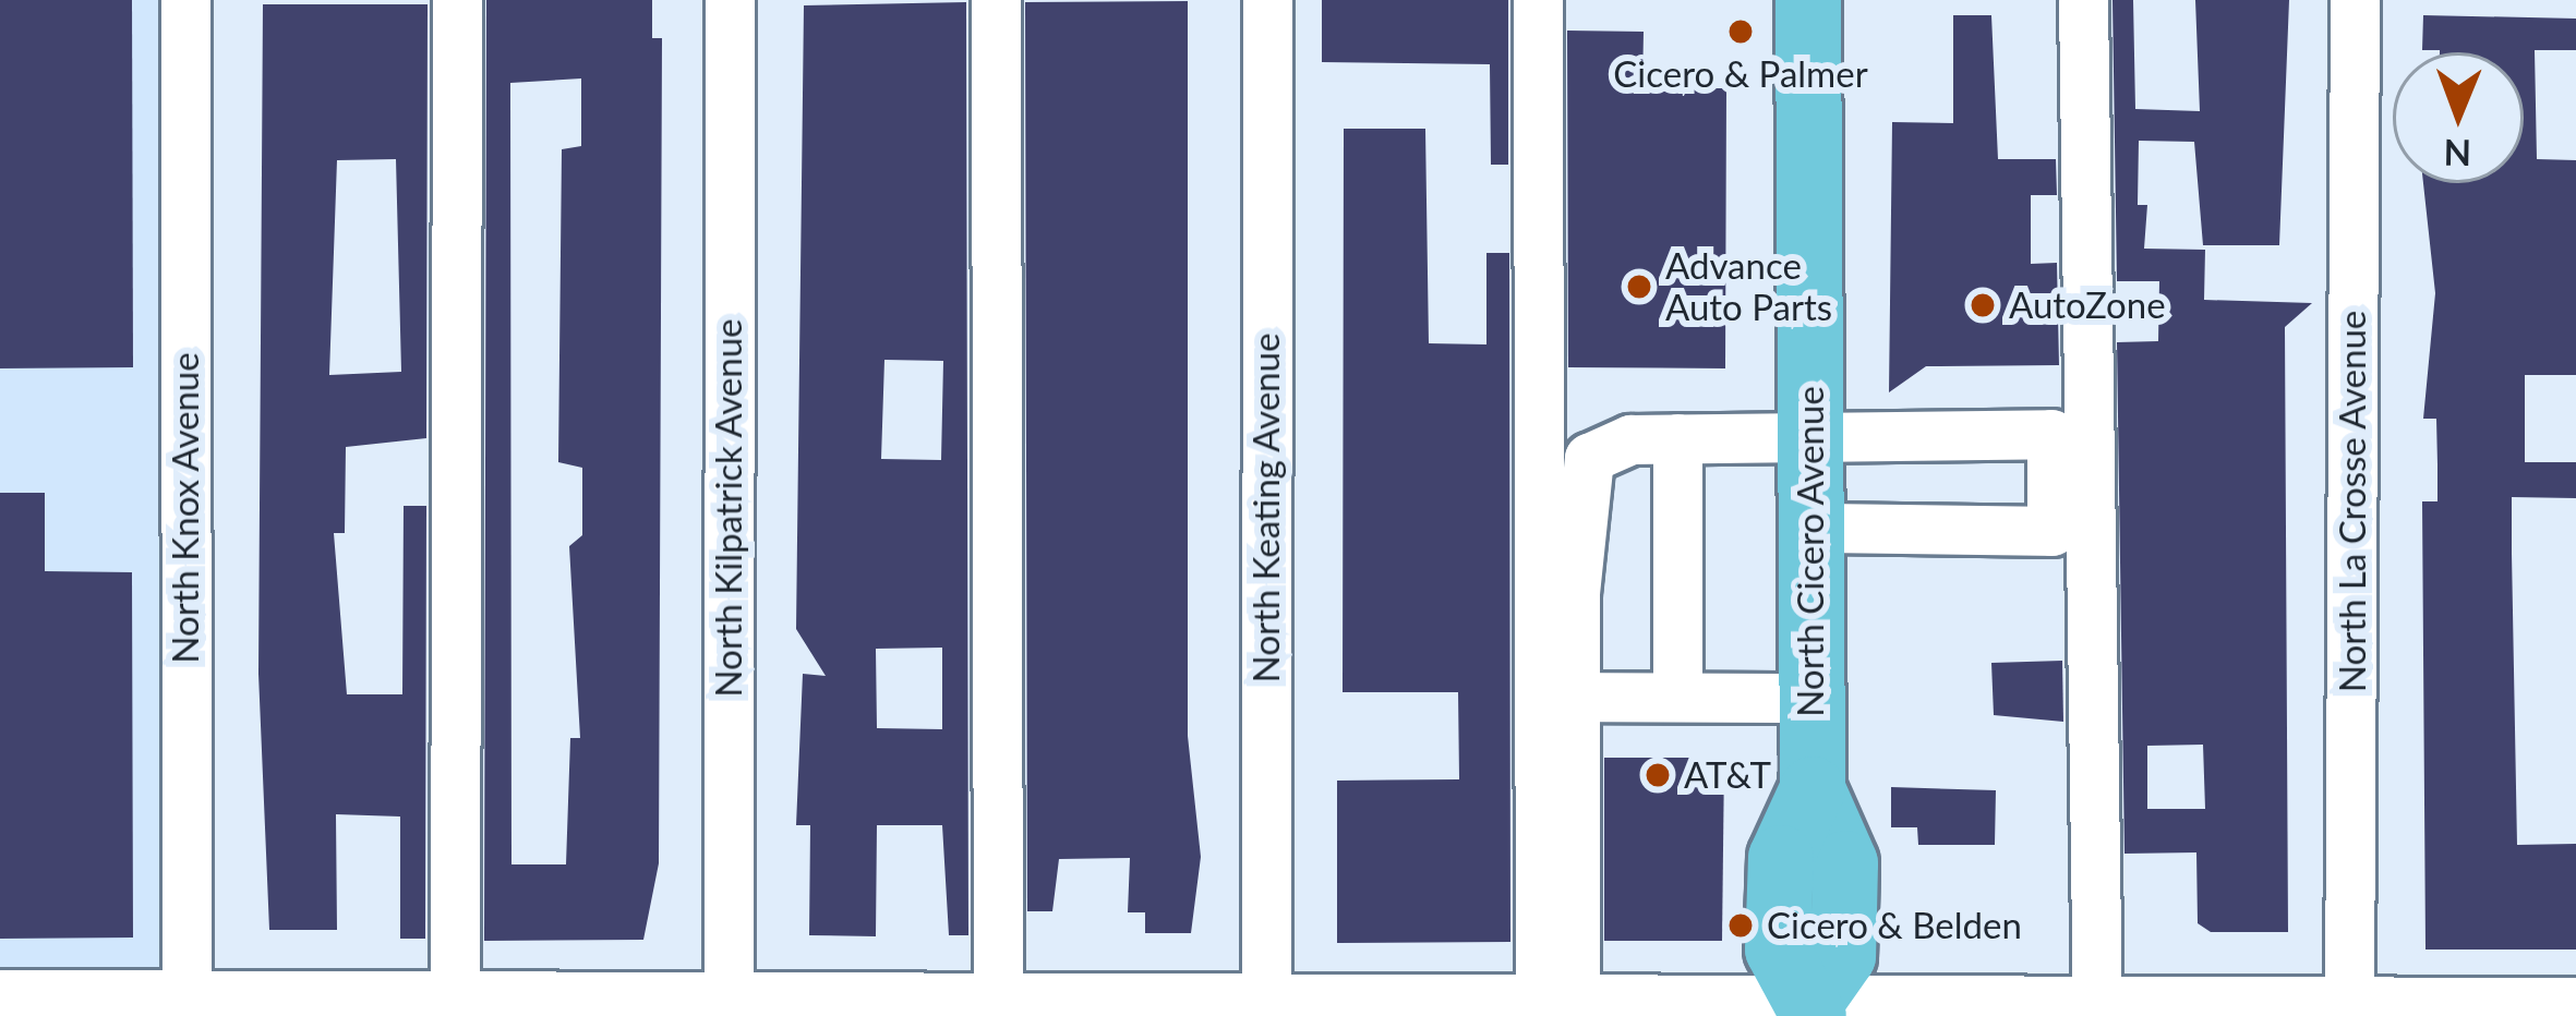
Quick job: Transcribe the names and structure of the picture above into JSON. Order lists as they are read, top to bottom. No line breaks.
{"streets":{"main road":["North Cicero Avenue"],"street":["North La Crosse Avenue","North Knox Avenue","North Kilpatrick Avenue","North Keating Avenue"]},"places":["Cicero & Palmer","Advance Auto Parts","AutoZone","AT&T","Cicero & Belden"],"north":"bottom"}
